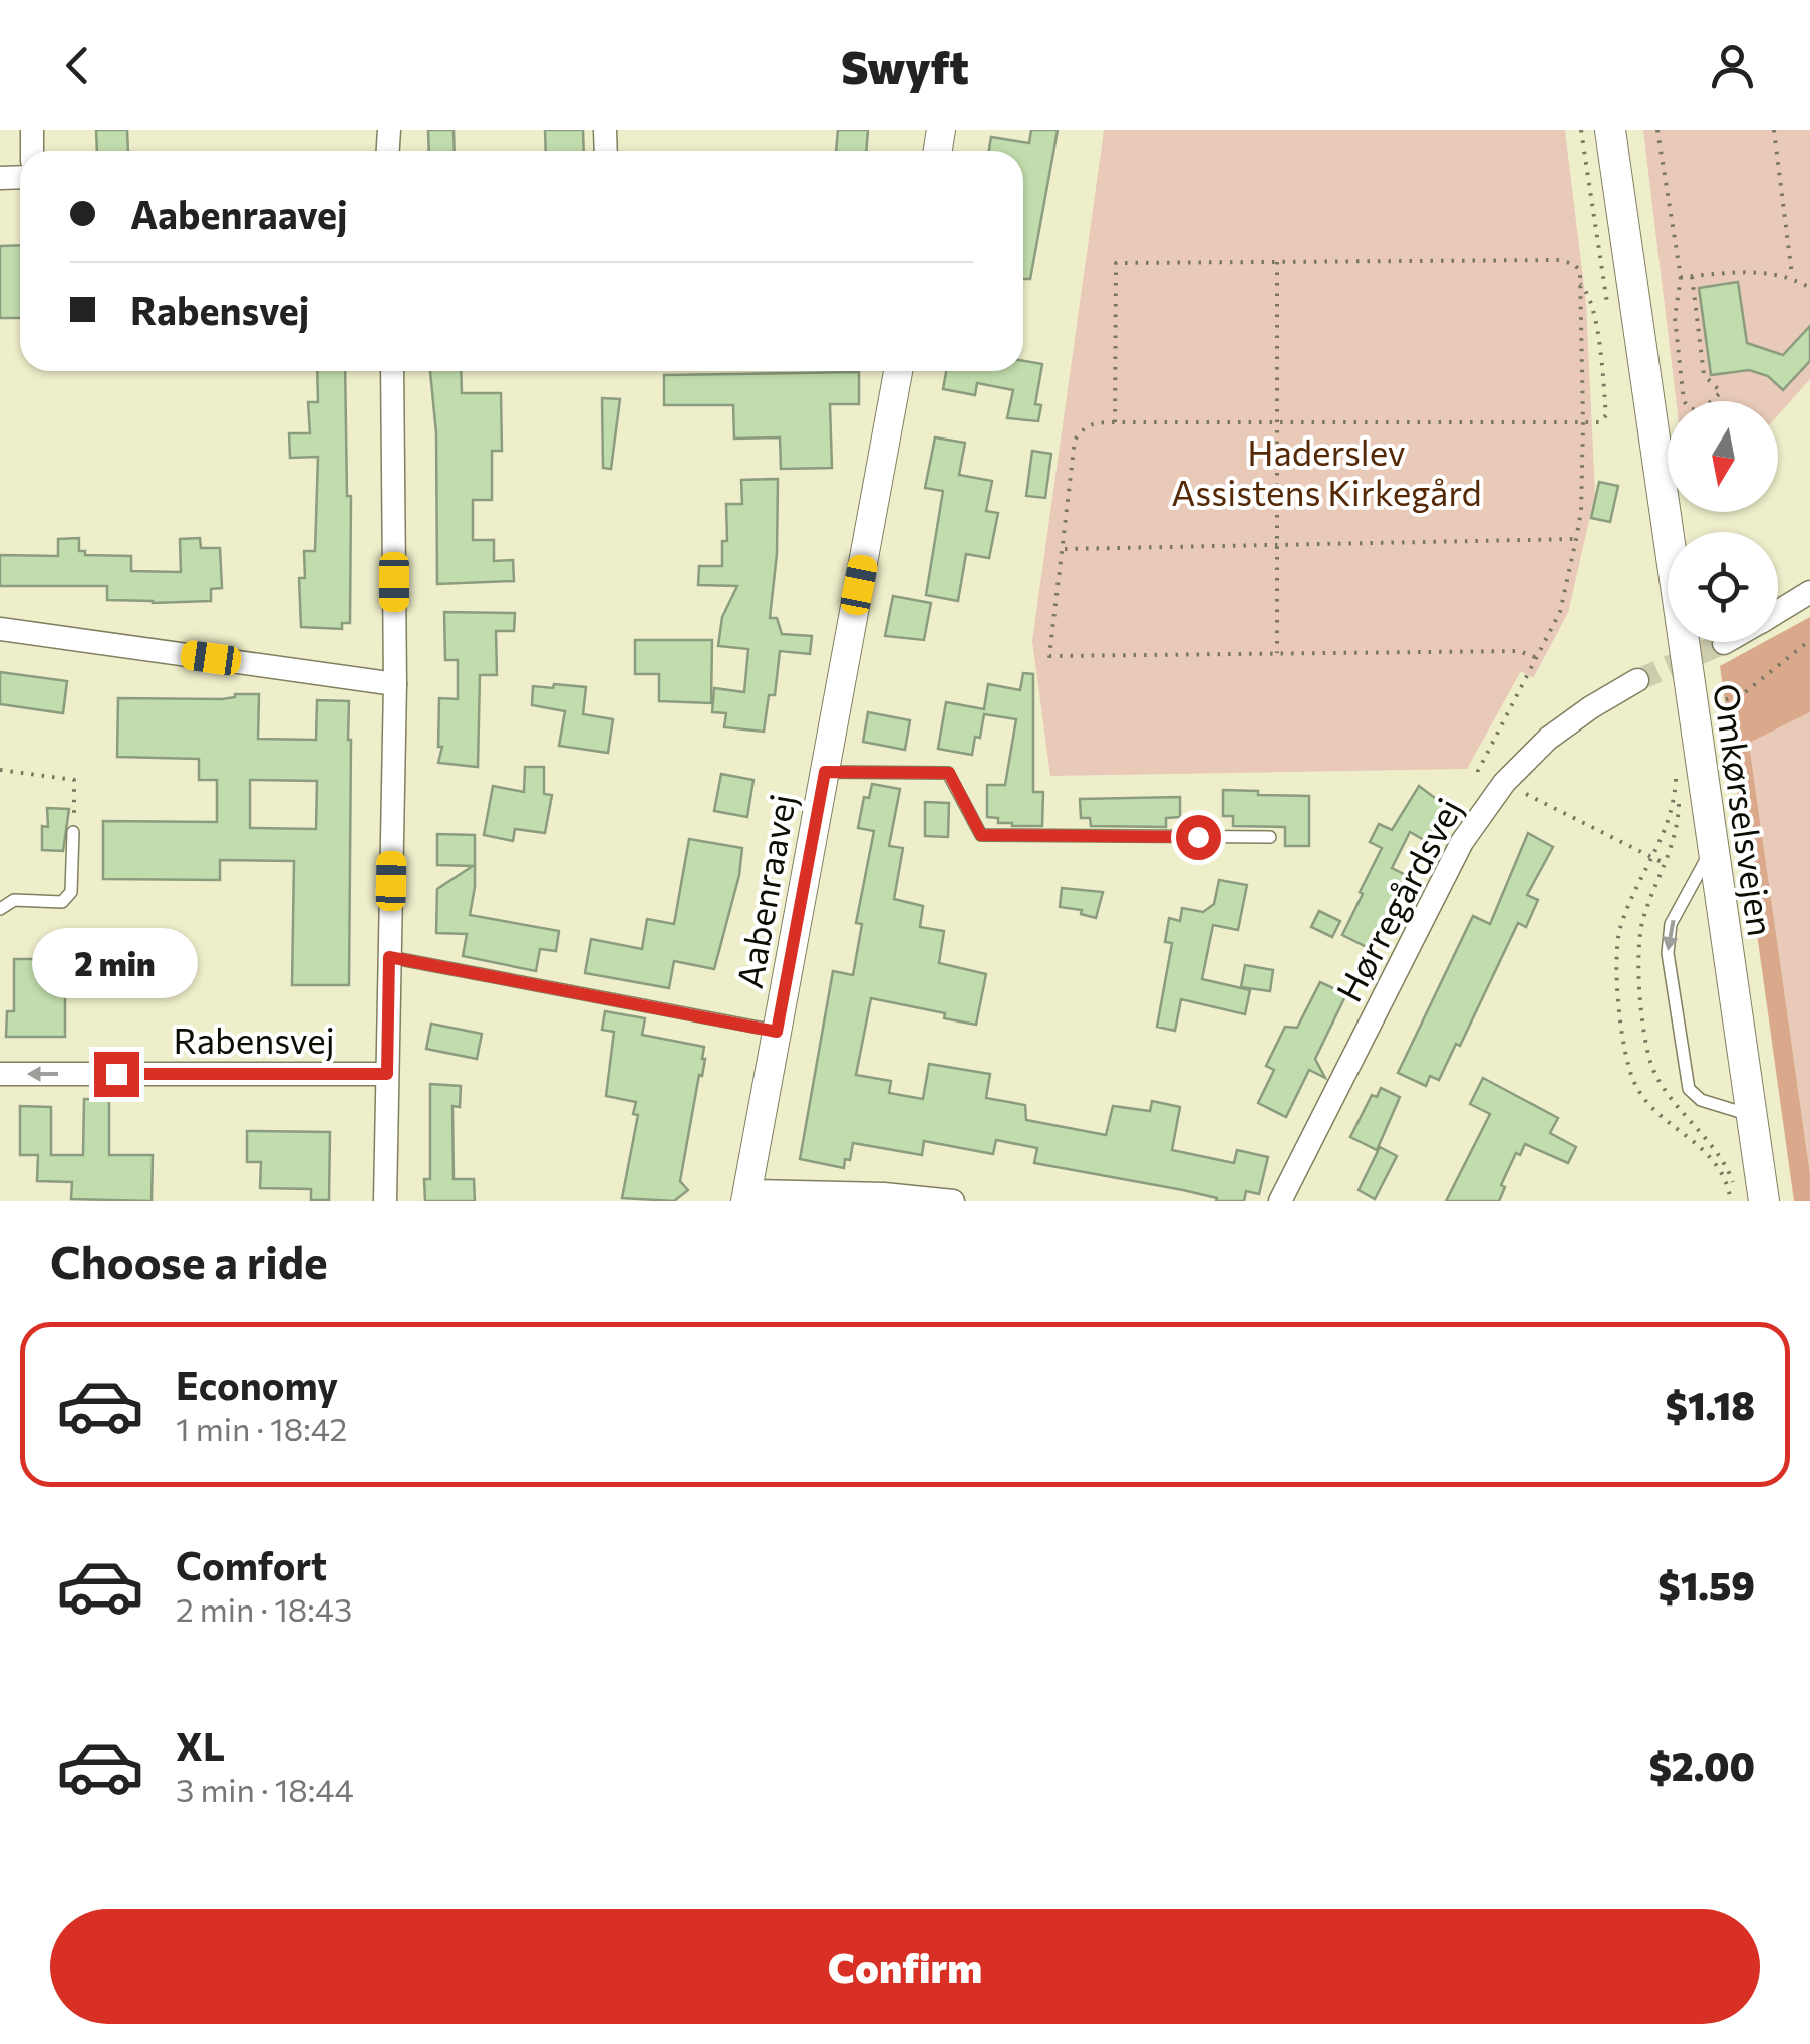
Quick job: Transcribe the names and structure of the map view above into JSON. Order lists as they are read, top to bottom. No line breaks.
{"streets":{"main road":["Omkørselsvejen"],"street":["Aabenraavej","Hørregårdsvej","Rabensvej"]},"one_way":["Rabensvej"],"parks":["Haderslev Assistens Kirkegård"],"north":"bottom","page":{"header":"Swyft","banner":["Aabenraavej","Rabensvej"],"bubble":"2 min","heading":"Choose a ride","list":[{"name":"Economy","note":"1 min · 18:42","value":"$1.18"},{"name":"Comfort","note":"2 min · 18:43","value":"$1.59"},{"name":"XL","note":"3 min · 18:44","value":"$2.00"}],"buttons":"Confirm"}}
